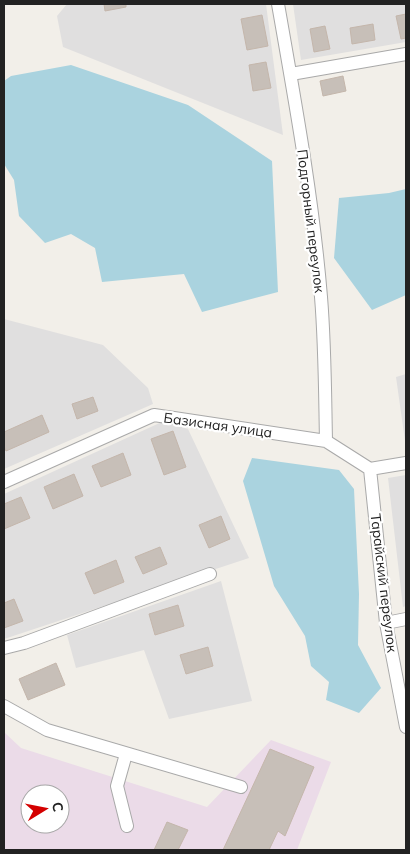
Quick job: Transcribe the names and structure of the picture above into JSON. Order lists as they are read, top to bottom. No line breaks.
{"streets":{"street":["Подгорный переулок","Базисная улица","Тарайский переулок"]},"crossings":[["Подгорный переулок","Базисная улица"],["Базисная улица","Тарайский переулок"]],"north":"right"}
